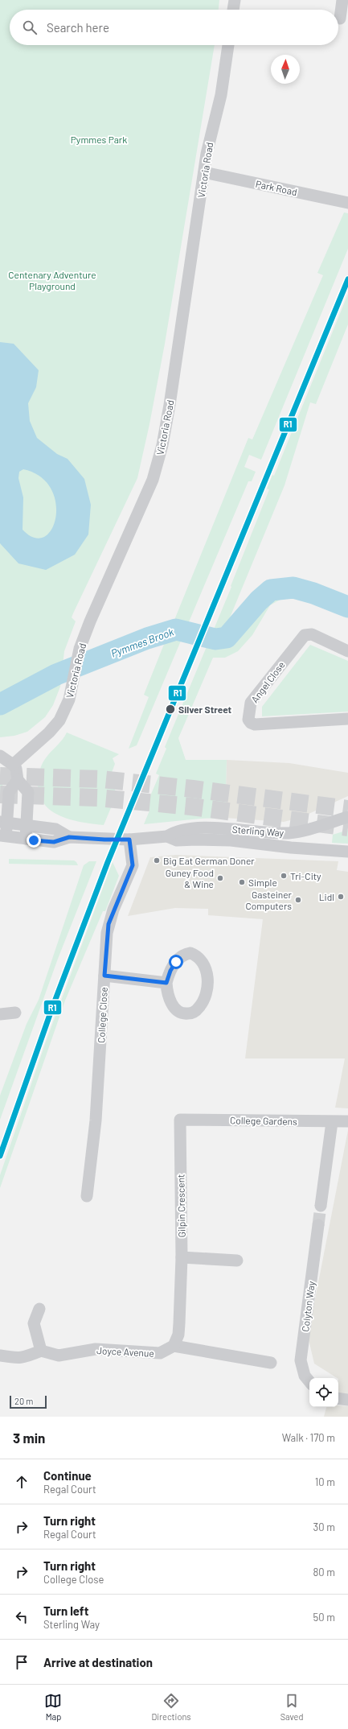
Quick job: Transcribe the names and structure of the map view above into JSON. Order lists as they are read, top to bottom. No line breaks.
{"streets":{"street":["Victoria Road","Park Road","Angel Close","Sterling Way","College Close","College Gardens","Gilpin Crescent","Colyton Way","Joyce Avenue"]},"crossings":[["Victoria Road","Park Road"],["Sterling Way","College Close"],["College Gardens","Gilpin Crescent"],["Gilpin Crescent","Joyce Avenue"]],"water":["Pymmes Brook"],"parks":["Pymmes Park","Centenary Adventure Playground"],"places":["Silver Street","Big Eat German Doner","Tri-City","Guney Food & Wine","Simple","Lidl","Gasteiner Computers"],"lines":["transit line R1"],"scale_bar":"20 m","north":"top","page":{"search":"Search here","scale":"20 m","heading":["3 min","Walk · 170 m"],"list":[["Continue","Regal Court","10 m"],["Turn right","Regal Court","30 m"],["Turn right","College Close","80 m"],["Turn left","Sterling Way","50 m"],"Arrive at destination"],"nav":["Map","Directions","Saved"]}}
